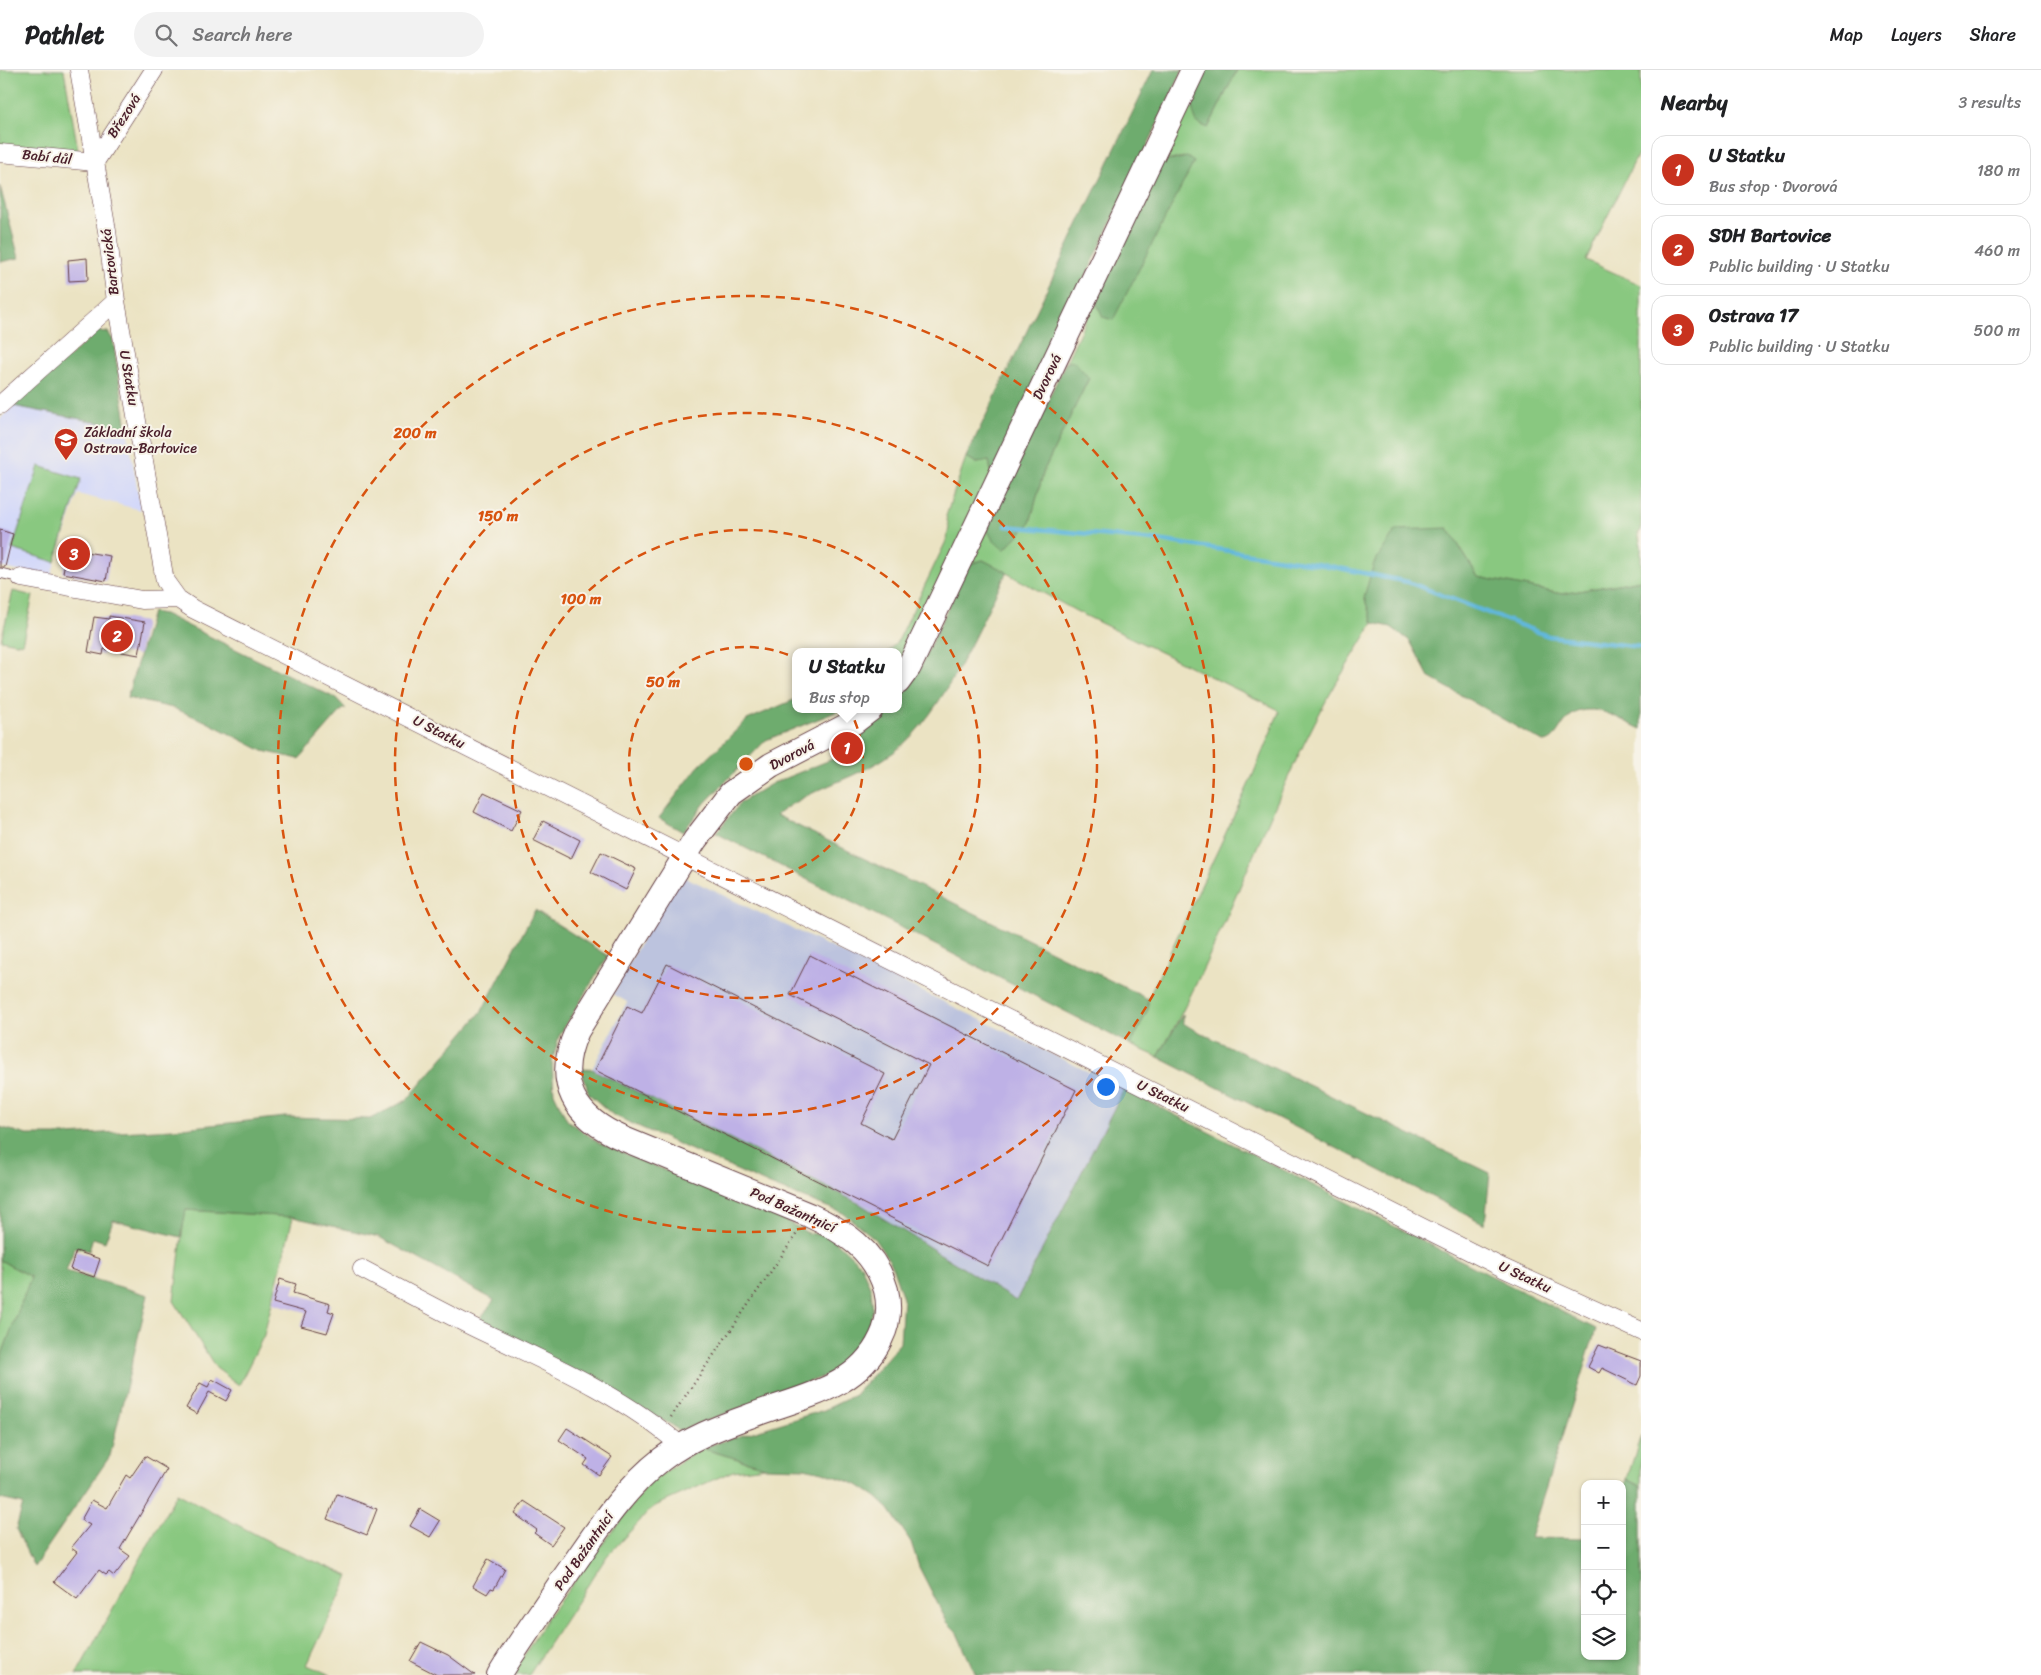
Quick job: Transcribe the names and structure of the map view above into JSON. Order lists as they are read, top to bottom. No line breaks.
{"streets":{"street":["Březová","Babí důl","Bartovická","Dvorová","U Statku","Pod Bažantnicí"]},"crossings":[["Březová","Babí důl"],["Březová","Bartovická"],["Babí důl","Bartovická"],["Bartovická","U Statku"],["Dvorová","U Statku"],["Dvorová","Pod Bažantnicí"],["U Statku","Pod Bažantnicí"]],"places":{"school or university":["Základní škola Ostrava-Bartovice"]},"page":{"header":"Pathlet","search":"Search here","nav":["Map","Layers","Share"],"heading":["Nearby","3 results"],"list":[{"mark":"1","name":"U Statku","note":"Bus stop · Dvorová","value":"180 m"},{"mark":"2","name":"SDH Bartovice","note":"Public building · U Statku","value":"460 m"},{"mark":"3","name":"Ostrava 17","note":"Public building · U Statku","value":"500 m"}],"pins":["3","2","1"],"popup":["U Statku","Bus stop"],"map_buttons":["+","−"]},"rings":["200 m","150 m","100 m","50 m"]}
